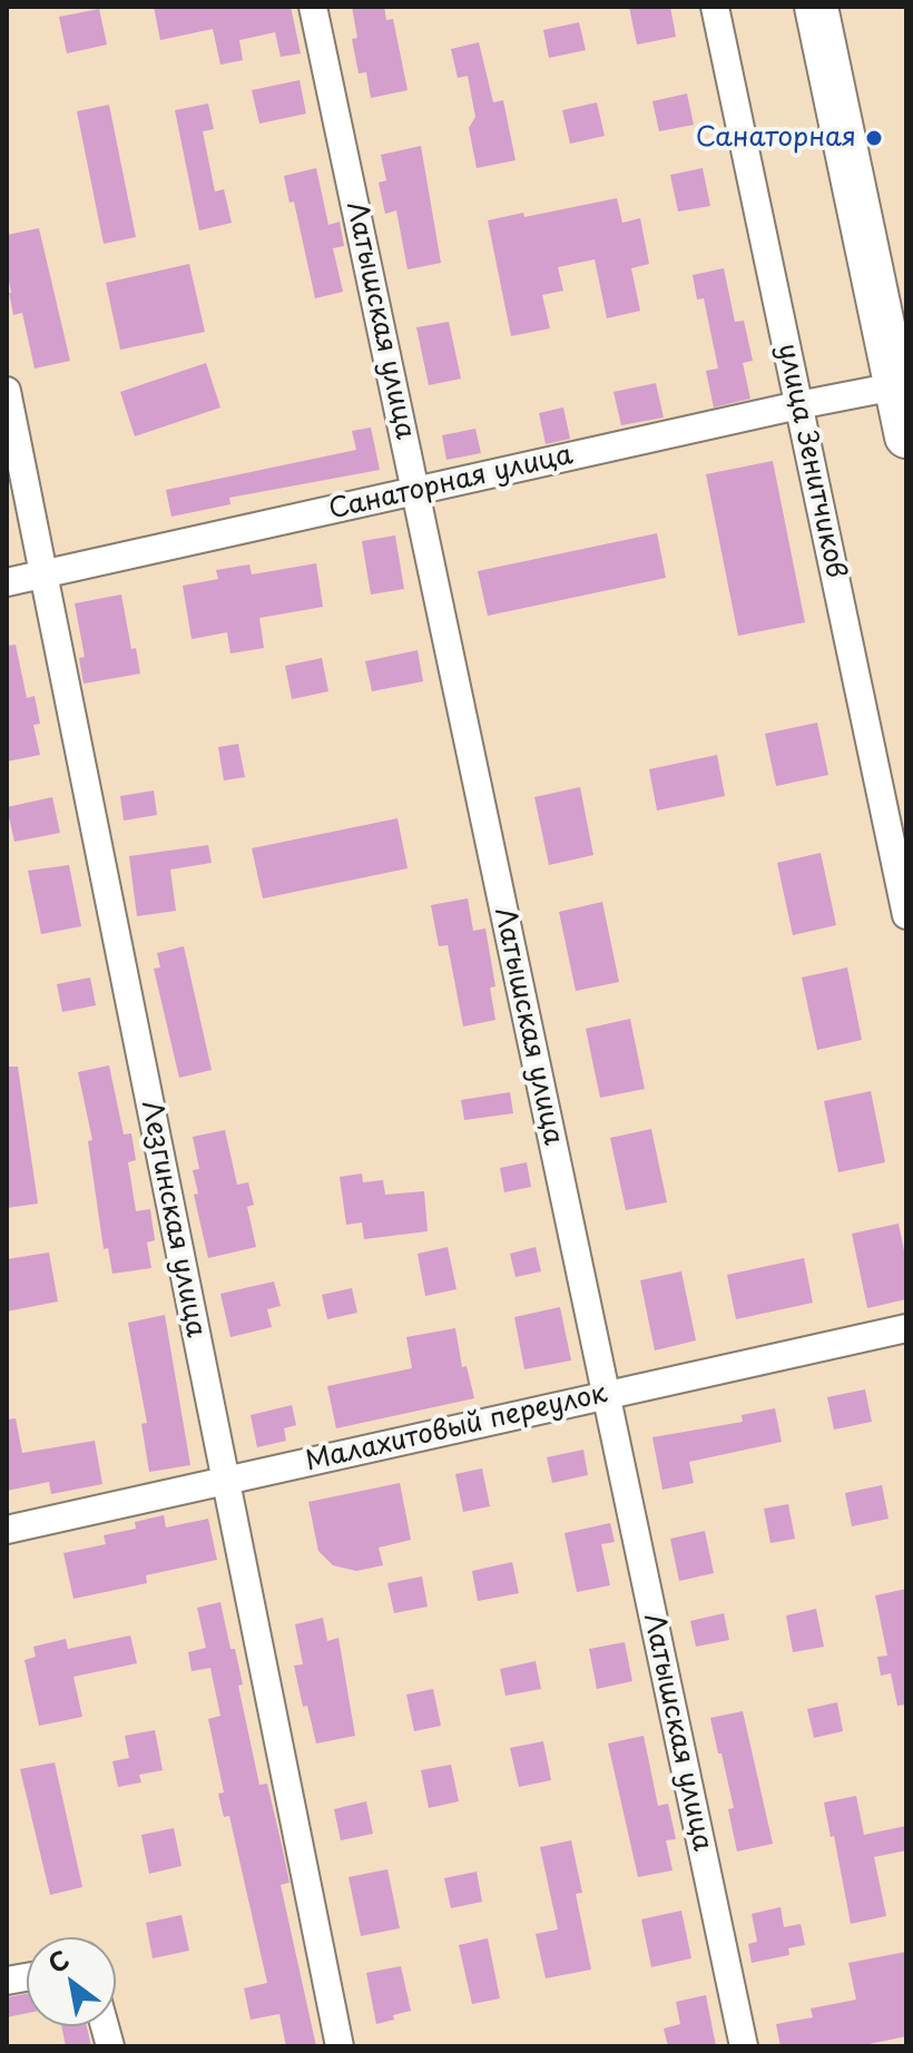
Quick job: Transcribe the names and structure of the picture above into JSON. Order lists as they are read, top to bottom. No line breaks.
{"streets":{"street":["Латышская улица","улица Зенитчиков","Санаторная улица","Лезгинская улица","Малахитовый переулок"]},"crossings":[["Латышская улица","Санаторная улица"],["Латышская улица","Малахитовый переулок"],["улица Зенитчиков","Санаторная улица"],["Санаторная улица","Лезгинская улица"],["Лезгинская улица","Малахитовый переулок"]],"places":["Санаторная"],"north":"top left"}
